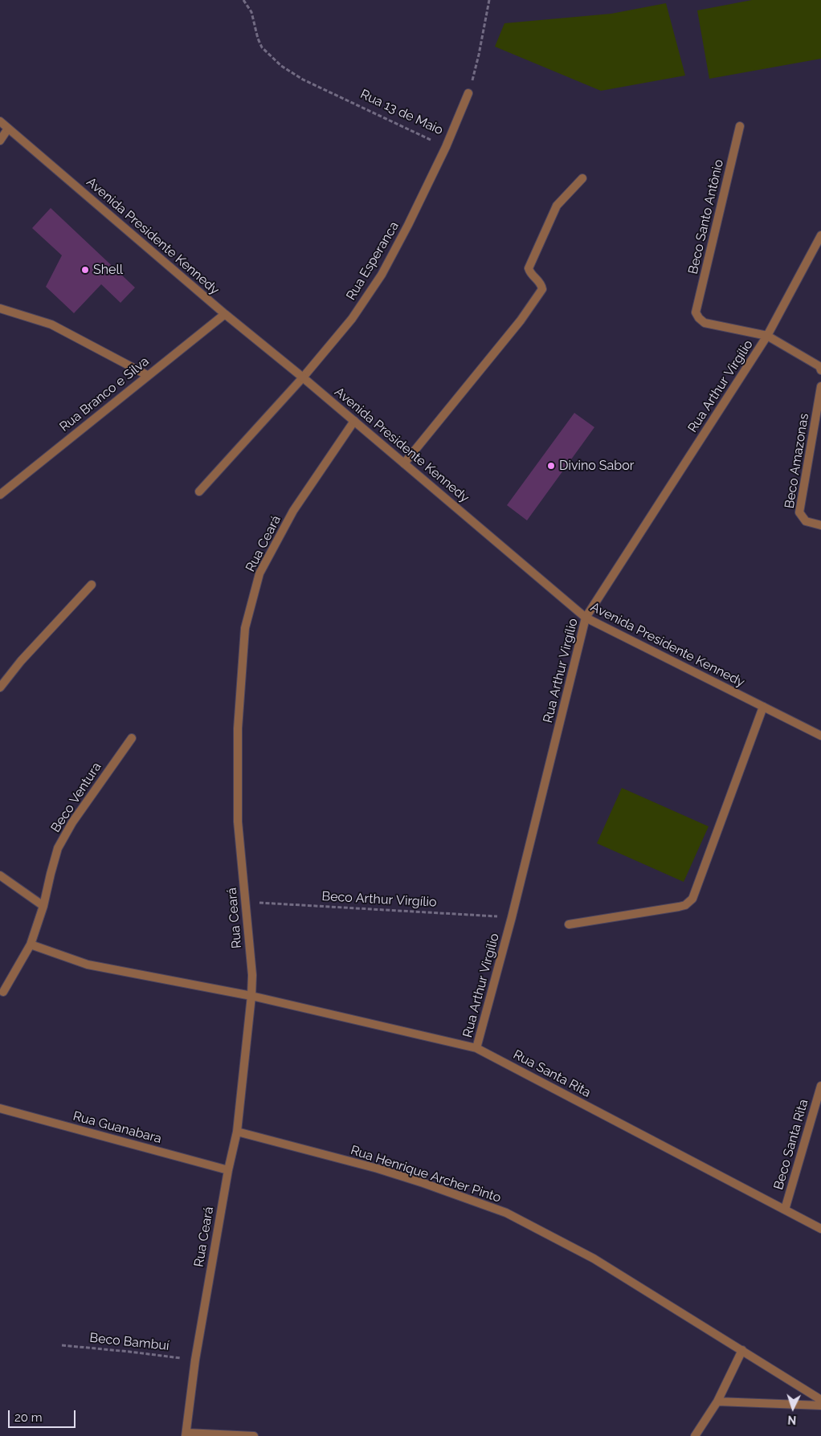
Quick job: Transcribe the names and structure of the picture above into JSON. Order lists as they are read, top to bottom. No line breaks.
{"streets":{"street":["Rua 13 de Maio","Beco Santo Antônio","Avenida Presidente Kennedy","Rua Esperanca","Rua Arthur Virgílio","Rua Branco e Silva","Beco Amazonas","Rua Ceará","Beco Ventura","Rua Santa Rita","Rua Guanabara","Beco Santa Rita","Rua Henrique Archer Pinto"],"path":["Beco Arthur Virgílio","Beco Bambuí"]},"crossings":[["Rua 13 de Maio","Rua Esperanca"],["Beco Santo Antônio","Rua Arthur Virgílio"],["Avenida Presidente Kennedy","Rua Esperanca"],["Avenida Presidente Kennedy","Rua Arthur Virgílio"],["Avenida Presidente Kennedy","Rua Branco e Silva"],["Avenida Presidente Kennedy","Rua Ceará"],["Rua Arthur Virgílio","Beco Arthur Virgílio"],["Rua Arthur Virgílio","Rua Santa Rita"],["Rua Ceará","Beco Arthur Virgílio"],["Rua Ceará","Rua Santa Rita"],["Rua Ceará","Rua Guanabara"],["Rua Ceará","Rua Henrique Archer Pinto"],["Rua Ceará","Beco Bambuí"],["Rua Santa Rita","Beco Santa Rita"]],"places":["Shell","Divino Sabor"],"scale_bar":"20 m","north":"bottom"}
